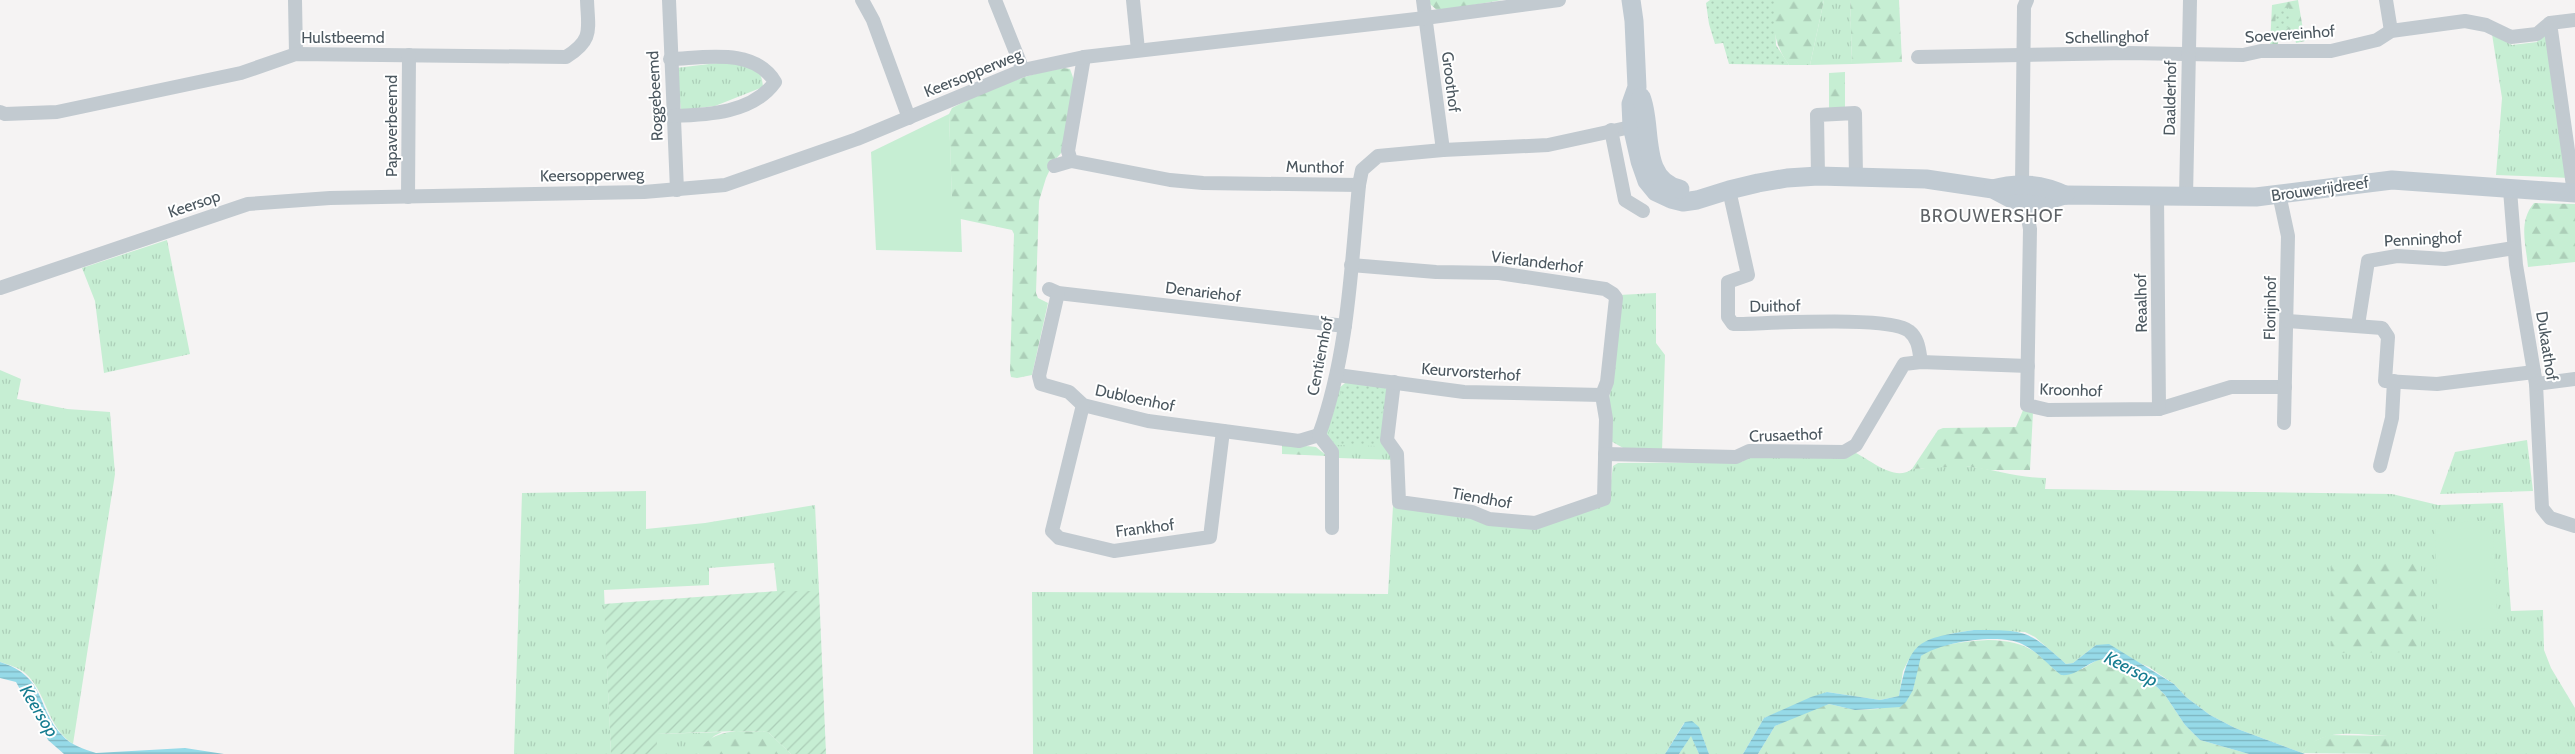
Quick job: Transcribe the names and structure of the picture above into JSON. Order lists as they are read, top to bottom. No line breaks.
{"streets":{"street":["Soevereinhof","Hulstbeemd","Schellinghof","Keersopperweg","Groothof","Roggebeemd","Daalderhof","Papaverbeemd","Munthof","Brouwerijdreef","Keersop","Penninghof","Vierlanderhof","Denariehof","Reaalhof","Duithof","Florijnhof","Dukaathof","Centiemhof","Keurvorsterhof","Kroonhof","Dubloenhof","Crusaethof","Tiendhof","Frankhof"]},"crossings":[["Soevereinhof","Schellinghof"],["Soevereinhof","Daalderhof"],["Hulstbeemd","Papaverbeemd"],["Schellinghof","Daalderhof"],["Keersopperweg","Groothof"],["Keersopperweg","Roggebeemd"],["Keersopperweg","Papaverbeemd"],["Keersopperweg","Keersop"],["Groothof","Munthof"],["Daalderhof","Brouwerijdreef"],["Papaverbeemd","Keersop"],["Munthof","Brouwerijdreef"],["Munthof","Centiemhof"],["Brouwerijdreef","Reaalhof"],["Brouwerijdreef","Duithof"],["Brouwerijdreef","Florijnhof"],["Brouwerijdreef","Dukaathof"],["Brouwerijdreef","Kroonhof"],["Penninghof","Dukaathof"],["Vierlanderhof","Centiemhof"],["Vierlanderhof","Keurvorsterhof"],["Vierlanderhof","Tiendhof"],["Denariehof","Centiemhof"],["Denariehof","Dubloenhof"],["Reaalhof","Kroonhof"],["Duithof","Crusaethof"],["Florijnhof","Kroonhof"],["Centiemhof","Keurvorsterhof"],["Centiemhof","Dubloenhof"],["Keurvorsterhof","Tiendhof"],["Kroonhof","Crusaethof"],["Dubloenhof","Frankhof"],["Crusaethof","Tiendhof"]],"districts":["BROUWERSHOF"],"water":["Keersop"]}
